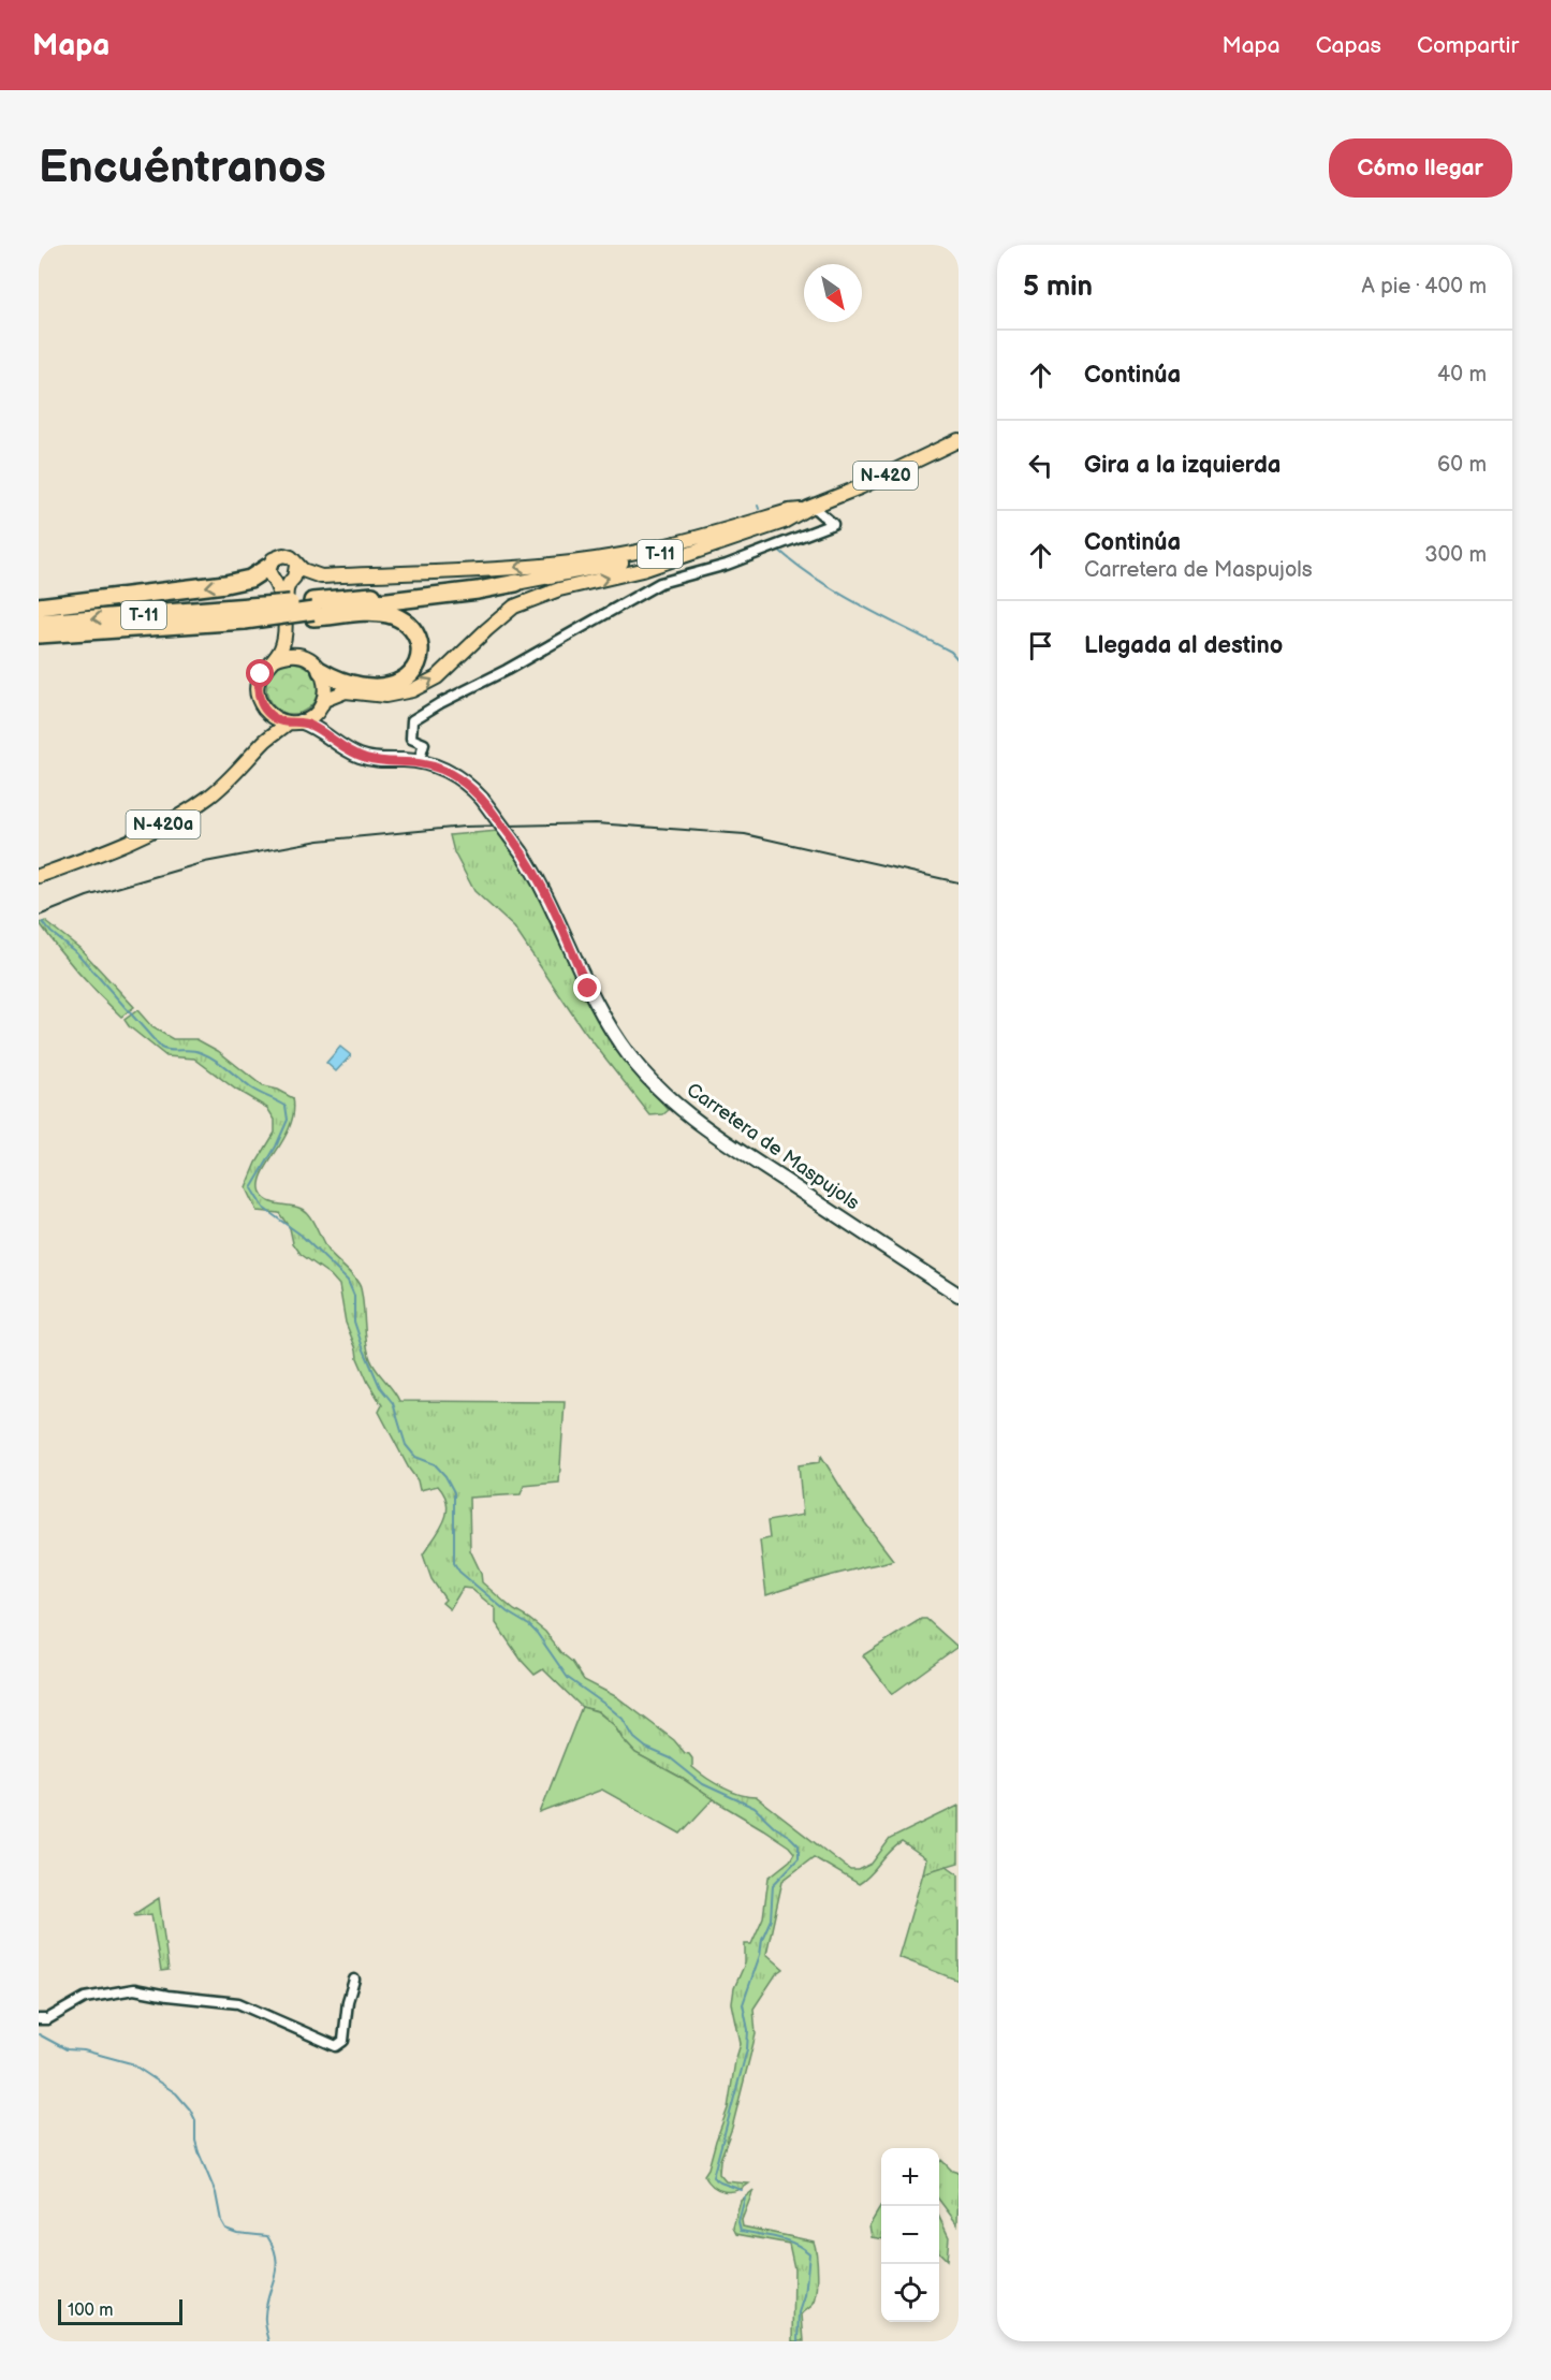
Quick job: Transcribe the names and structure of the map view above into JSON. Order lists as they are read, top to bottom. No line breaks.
{"streets":{"highway":["T-11"],"main road":["N-420","N-420a"],"street":["Carretera de Maspujols"]},"crossings":[["N-420","T-11"],["N-420a","Carretera de Maspujols"]],"scale_bar":"100 m","north":"bottom right","page":{"header":"Mapa","nav":["Mapa","Capas","Compartir"],"buttons":"Cómo llegar","title":"Encuéntranos","heading":["5 min","A pie · 400 m"],"list":[["Continúa","40 m"],["Gira a la izquierda","60 m"],["Continúa","Carretera de Maspujols","300 m"],"Llegada al destino"],"map_buttons":["+","−"],"scale":"100 m"}}
